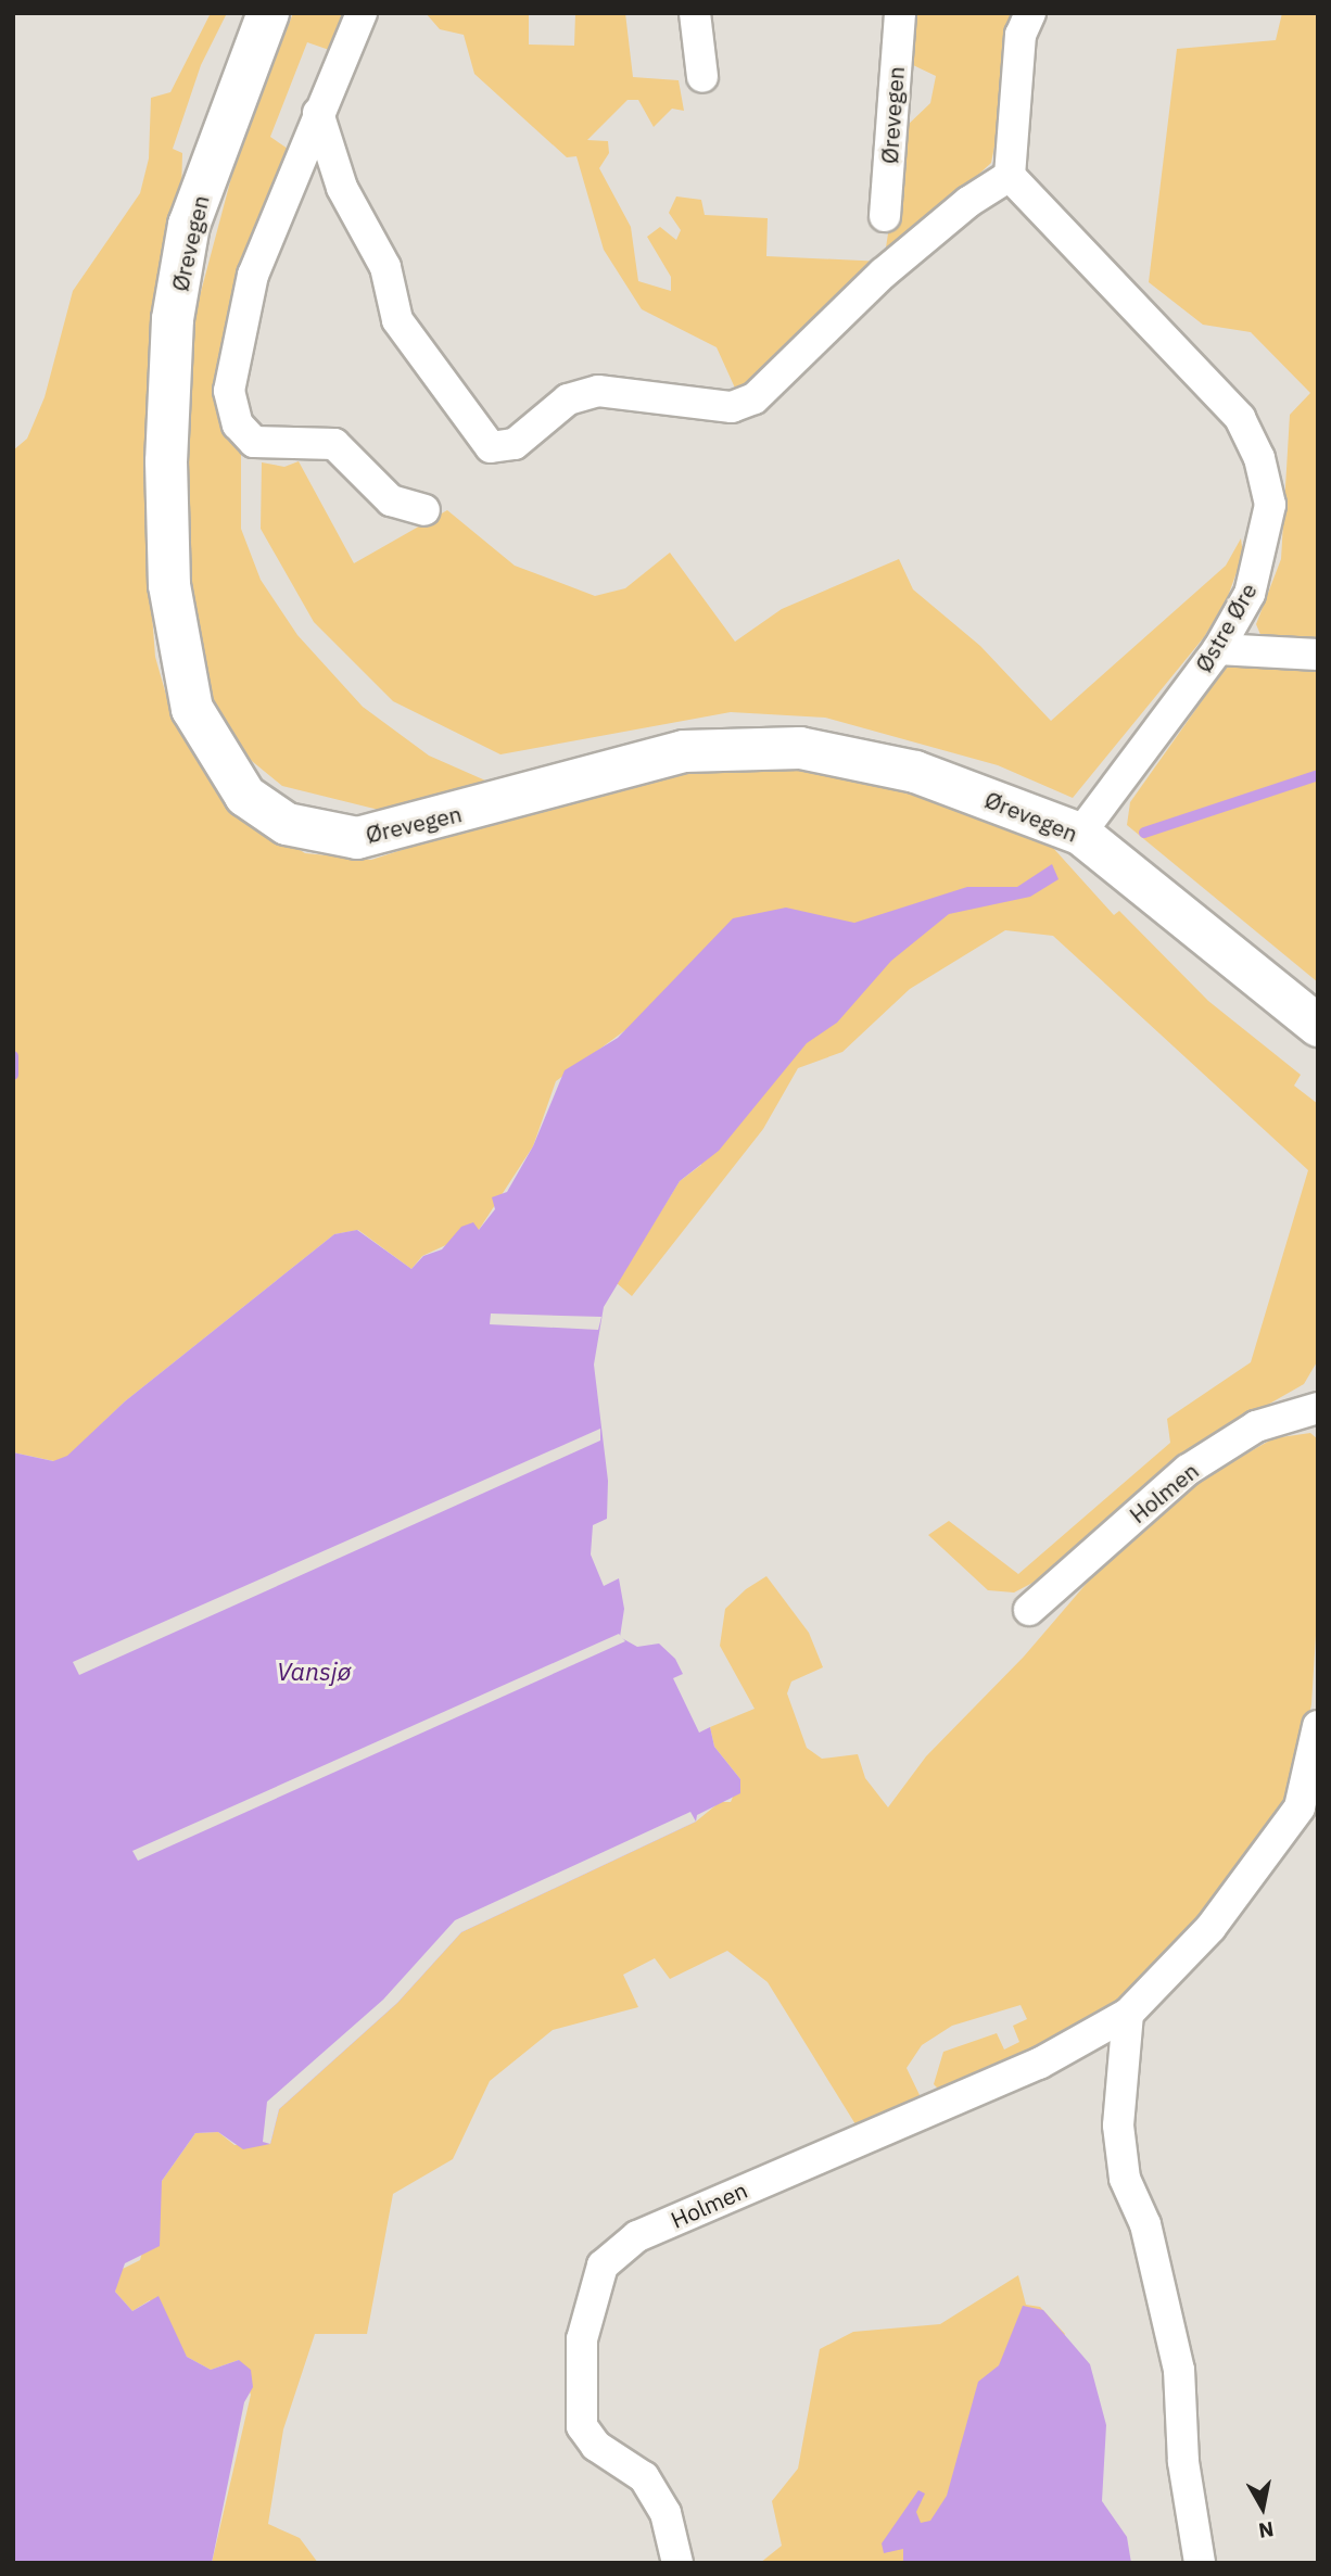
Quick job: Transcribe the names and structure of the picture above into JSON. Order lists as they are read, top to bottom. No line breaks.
{"streets":{"street":["Ørevegen","Østre Øre","Holmen"]},"crossings":[["Ørevegen","Østre Øre"]],"water":["Vansjø"],"north":"bottom"}
